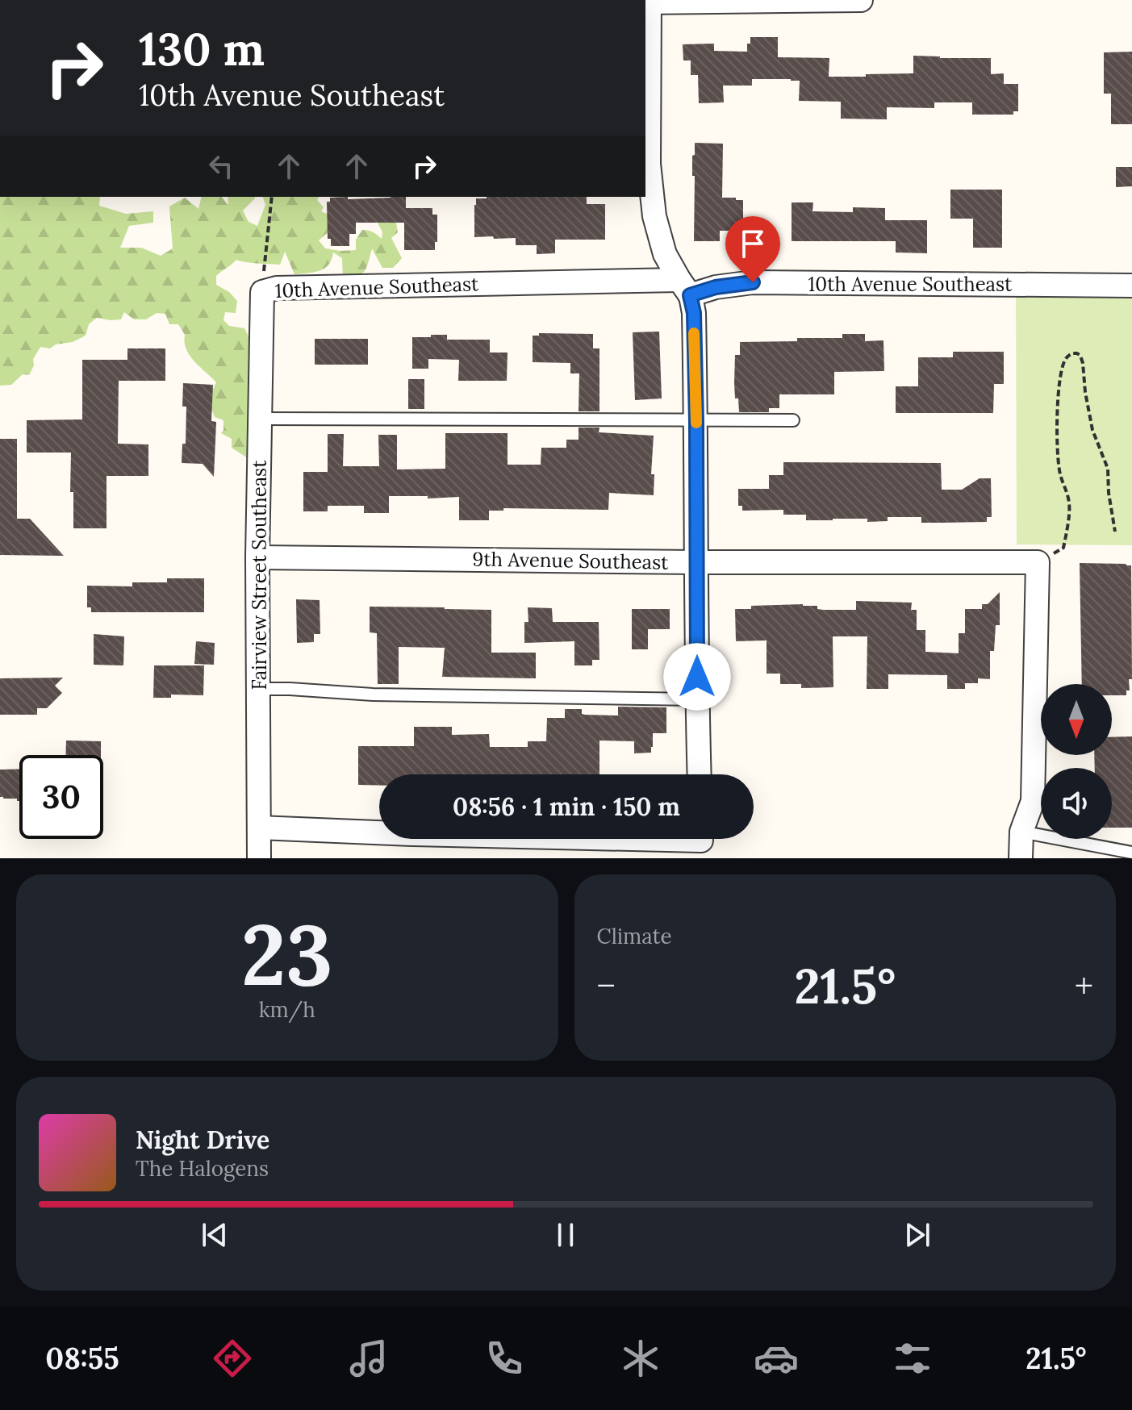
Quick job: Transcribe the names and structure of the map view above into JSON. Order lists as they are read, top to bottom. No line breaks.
{"streets":{"street":["10th Avenue Southeast","9th Avenue Southeast","Fairview Street Southeast"]},"crossings":[["10th Avenue Southeast","Fairview Street Southeast"],["9th Avenue Southeast","Fairview Street Southeast"]],"north":"bottom","page":{"turn":["130 m","10th Avenue Southeast"],"limit":"30","trip":"08:56 · 1 min · 150 m","tile":[["23","km/h"],"Climate"],"heat":["−","21.5°","+"],"song":["Night Drive","The Halogens"],"tabs":["08:55","21.5°"]}}
